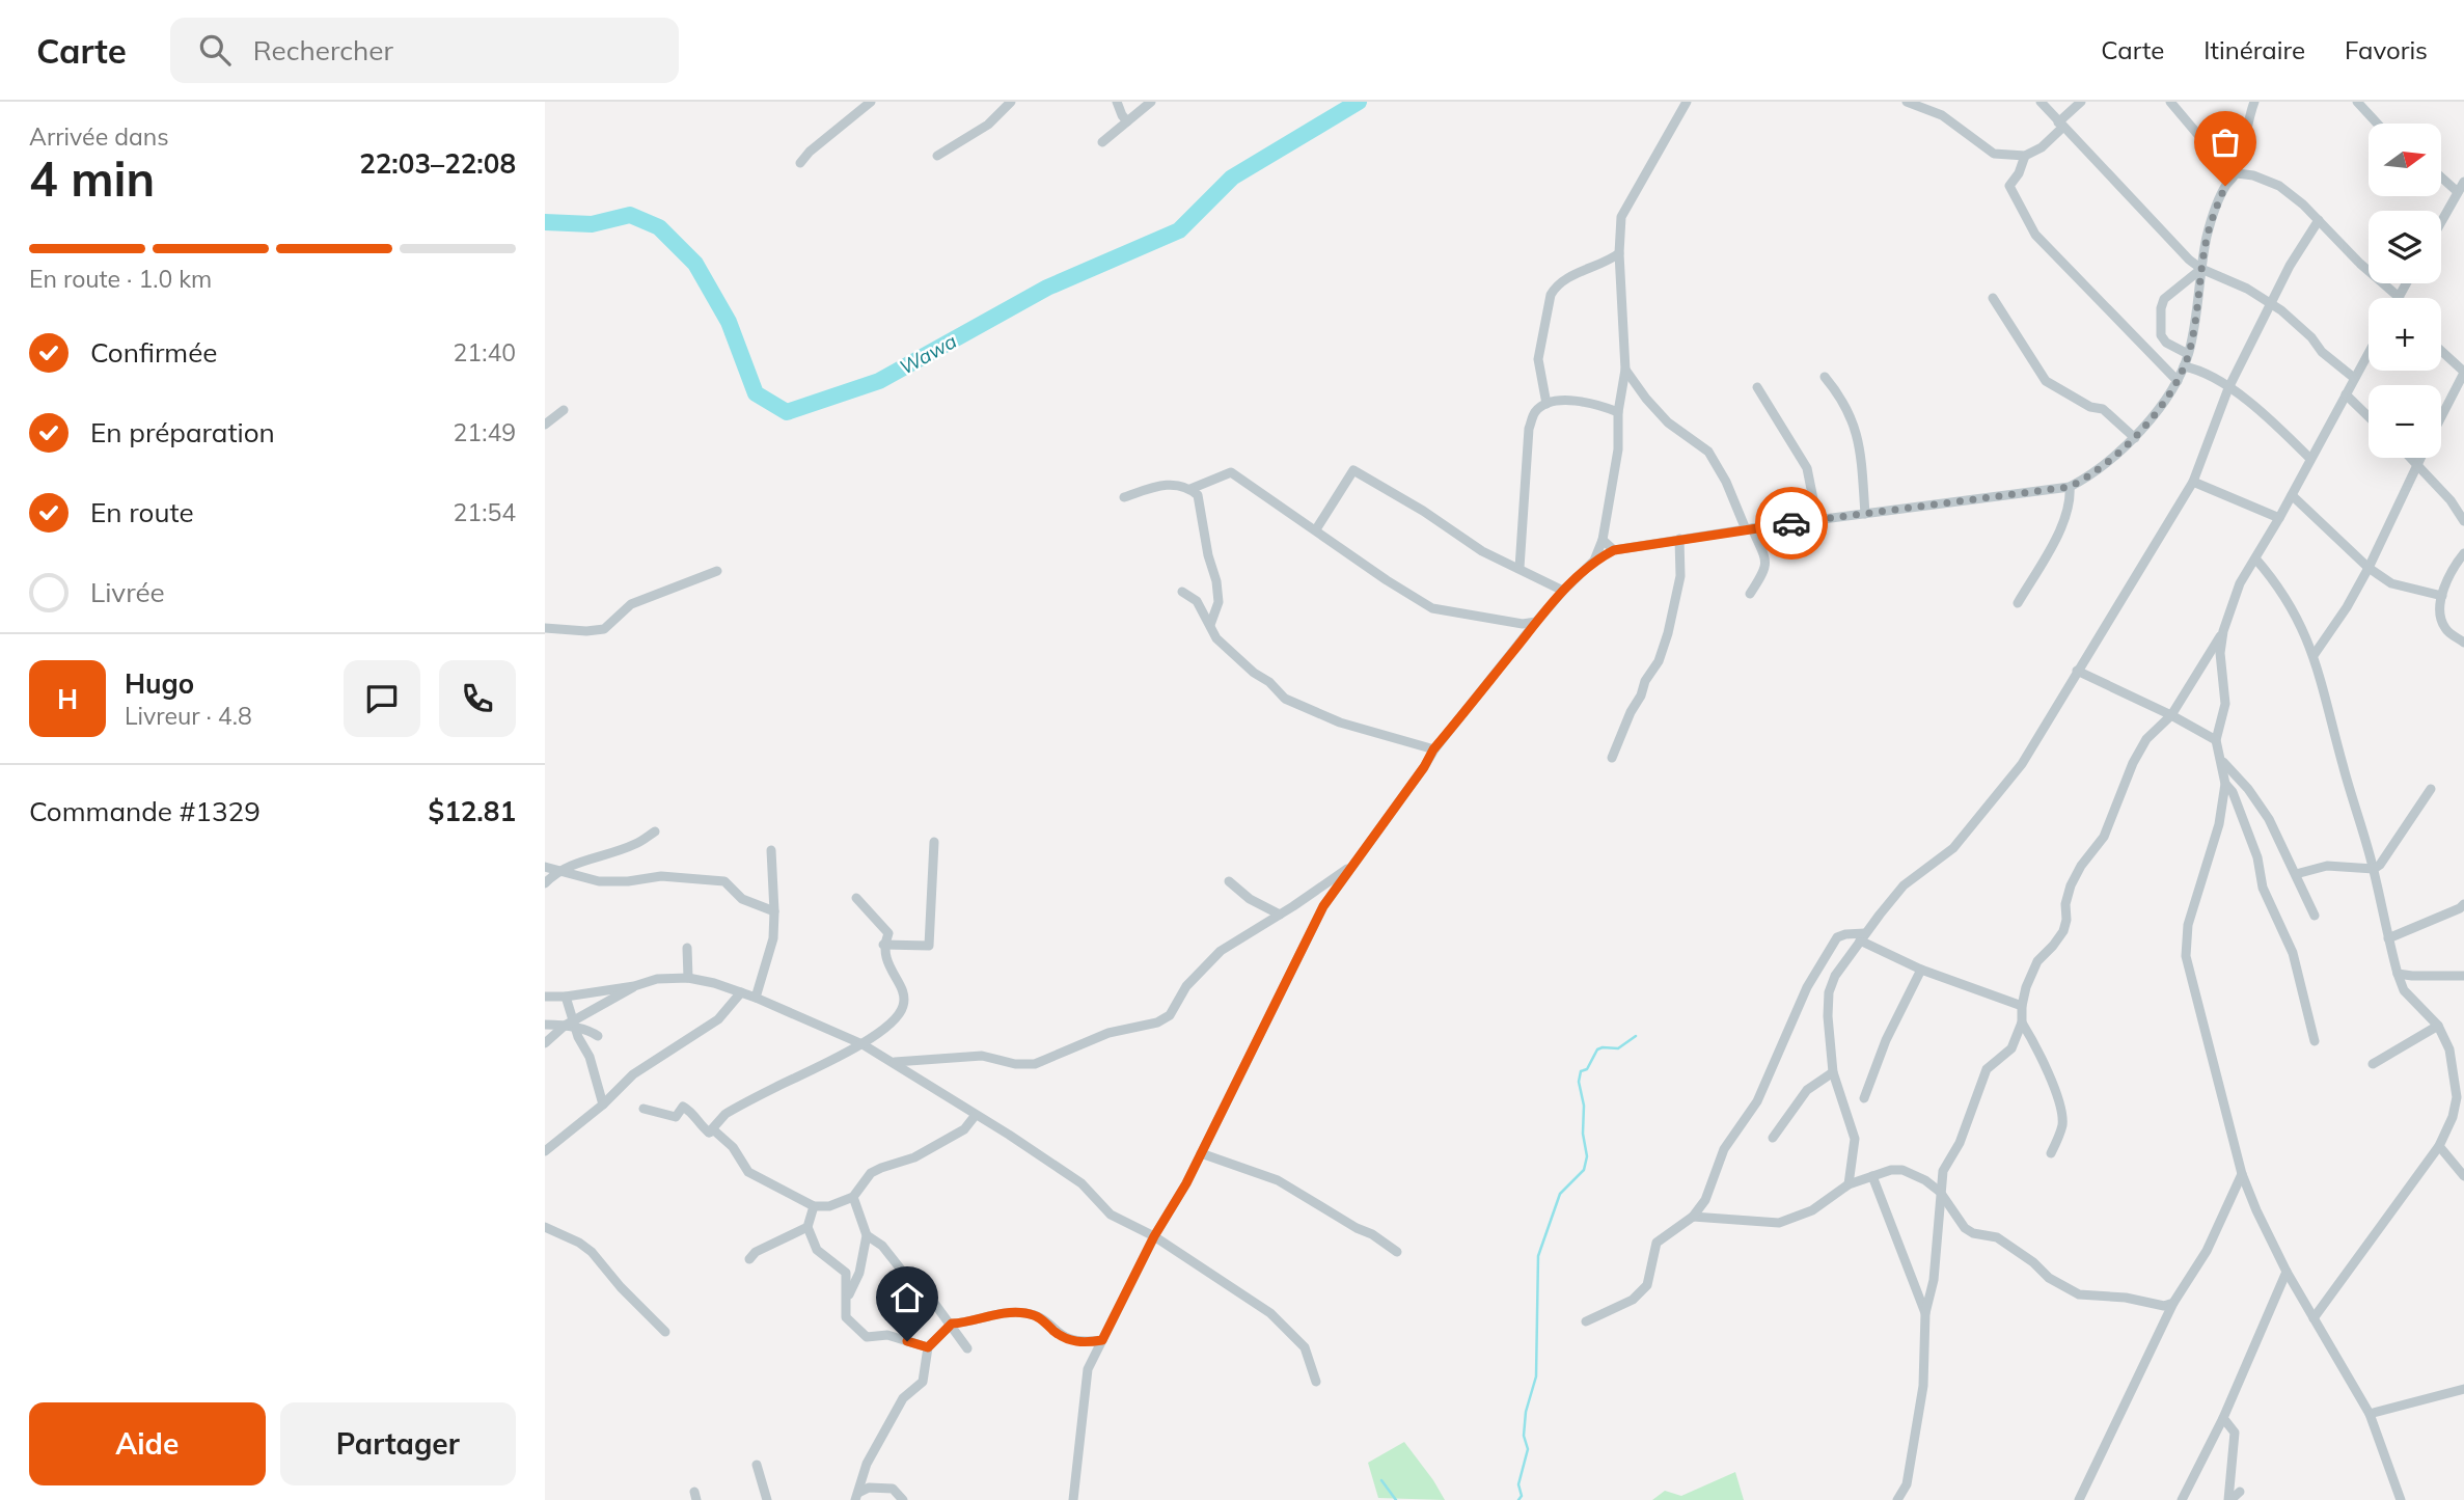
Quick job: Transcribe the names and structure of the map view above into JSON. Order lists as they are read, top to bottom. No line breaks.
{"water":["Wawa"],"north":"right","page":{"header":"Carte","search":"Rechercher","nav":["Carte","Itinéraire","Favoris"],"heading":["4 min","Arrivée dans","22:03–22:08"],"panel":["Hugo","Livreur · 4.8","Commande #1329","$12.81"],"map_buttons":["+","−"],"bar":"En route · 1.0 km","list":[["Confirmée","21:40"],["En préparation","21:49"],["En route","21:54"],"Livrée"],"round":"H","buttons":["Aide","Partager"]}}
